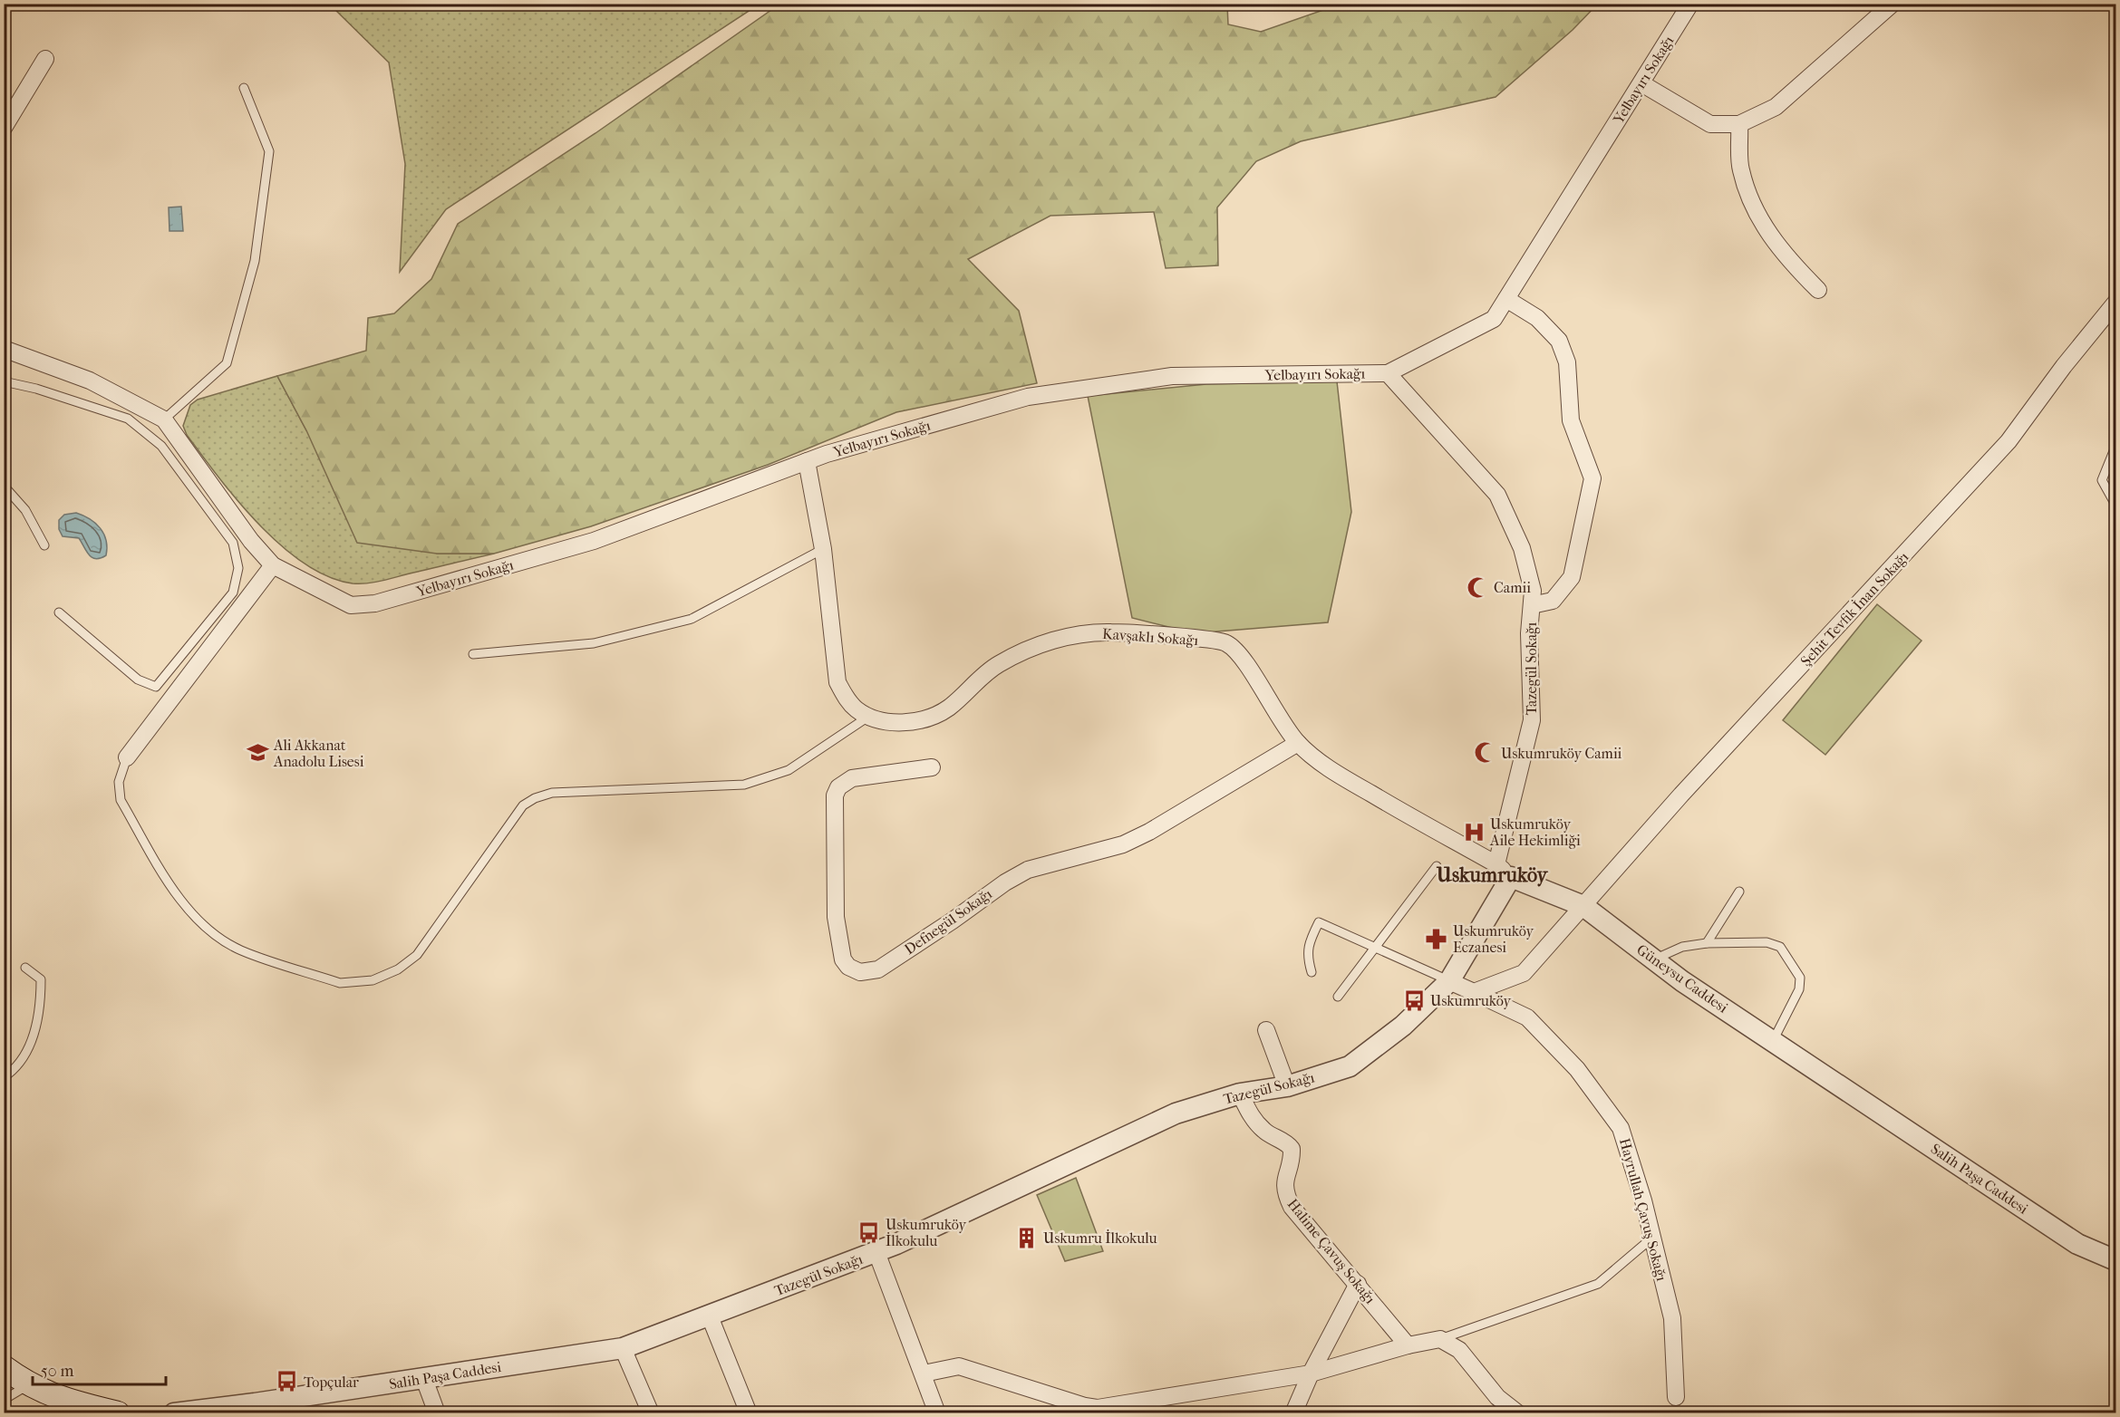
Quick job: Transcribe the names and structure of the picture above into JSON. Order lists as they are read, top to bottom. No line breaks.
{"streets":{"street":["Yelbayırı Sokağı","Şehit Tevfik İnan Sokağı","Kavşaklı Sokağı","Tazegül Sokağı","Defnegül Sokağı","Güneysu Caddesi","Salih Paşa Caddesi","Hayrullah Çavuş Sokağı","Halime Çavuş Sokağı"]},"crossings":[["Yelbayırı Sokağı","Tazegül Sokağı"],["Şehit Tevfik İnan Sokağı","Güneysu Caddesi"],["Şehit Tevfik İnan Sokağı","Hayrullah Çavuş Sokağı"],["Kavşaklı Sokağı","Tazegül Sokağı"],["Kavşaklı Sokağı","Defnegül Sokağı"],["Kavşaklı Sokağı","Güneysu Caddesi"],["Tazegül Sokağı","Güneysu Caddesi"],["Tazegül Sokağı","Salih Paşa Caddesi"],["Tazegül Sokağı","Hayrullah Çavuş Sokağı"],["Tazegül Sokağı","Halime Çavuş Sokağı"],["Güneysu Caddesi","Salih Paşa Caddesi"]],"districts":["Uskumruköy"],"places":{"mosque":["Camii","Uskumruköy Camii"],"school or university":["Ali Akkanat Anadolu Lisesi"],"hospital":["Uskumruköy Aile Hekimliği"],"pharmacy":["Uskumruköy Eczanesi"],"bus stop":["Uskumruköy","Uskumruköy İlkokulu","Topçular"],"building":["Uskumru İlkokulu"]},"scale_bar":"50 m"}
